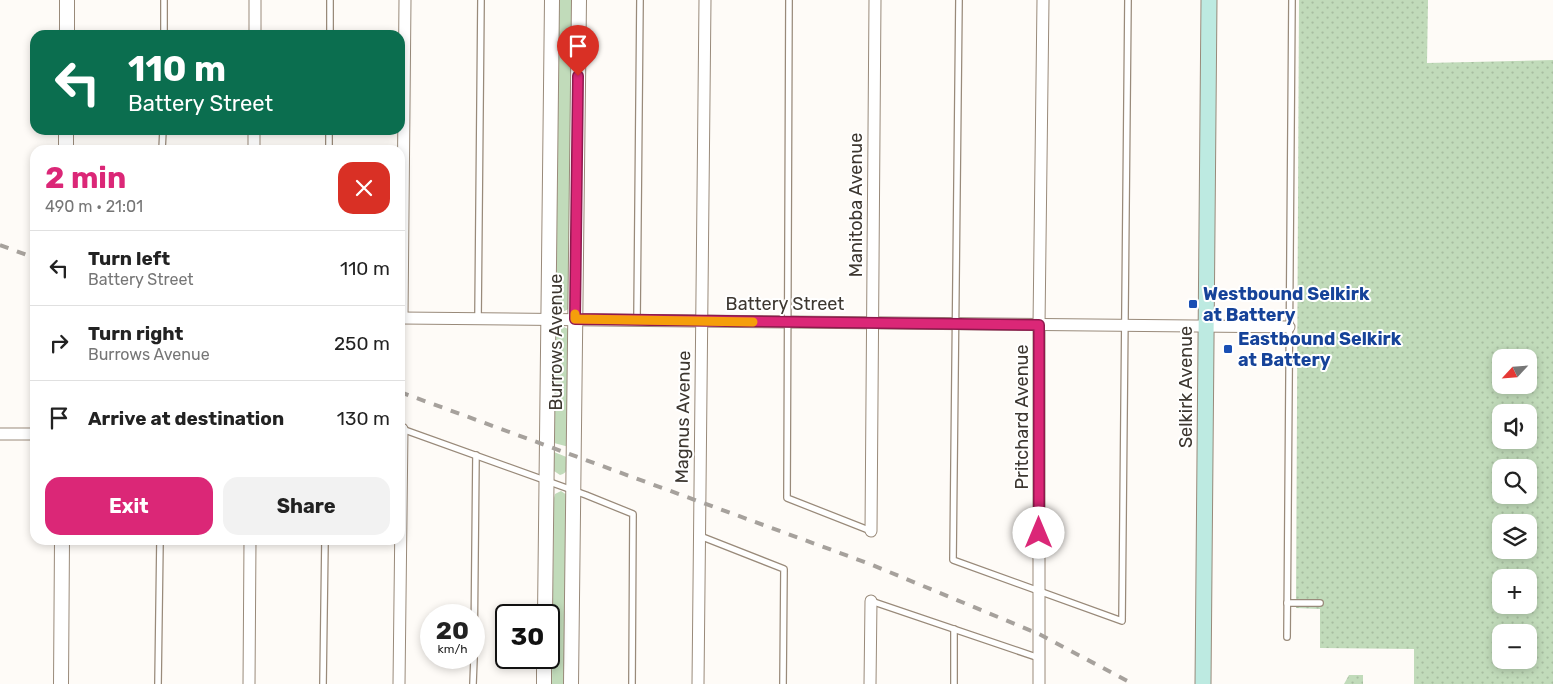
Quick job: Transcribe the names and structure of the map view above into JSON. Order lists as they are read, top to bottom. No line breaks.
{"streets":{"main road":["Selkirk Avenue"],"street":["Manitoba Avenue","Battery Street","Burrows Avenue","Magnus Avenue","Pritchard Avenue"]},"crossings":[["Manitoba Avenue","Battery Street"],["Battery Street","Burrows Avenue"],["Battery Street","Selkirk Avenue"],["Battery Street","Magnus Avenue"],["Battery Street","Pritchard Avenue"]],"places":{"transit":["Westbound Selkirk at Battery","Eastbound Selkirk at Battery"]},"north":"bottom left","page":{"turn":["110 m","Battery Street"],"heading":["2 min","490 m · 21:01"],"list":[{"name":"Turn left","note":"Battery Street","value":"110 m"},{"name":"Turn right","note":"Burrows Avenue","value":"250 m"},{"name":"Arrive at destination","value":"130 m"}],"map_buttons":["+","−"],"buttons":["Exit","Share"],"speed":"20 km/h","limit":"30"}}
